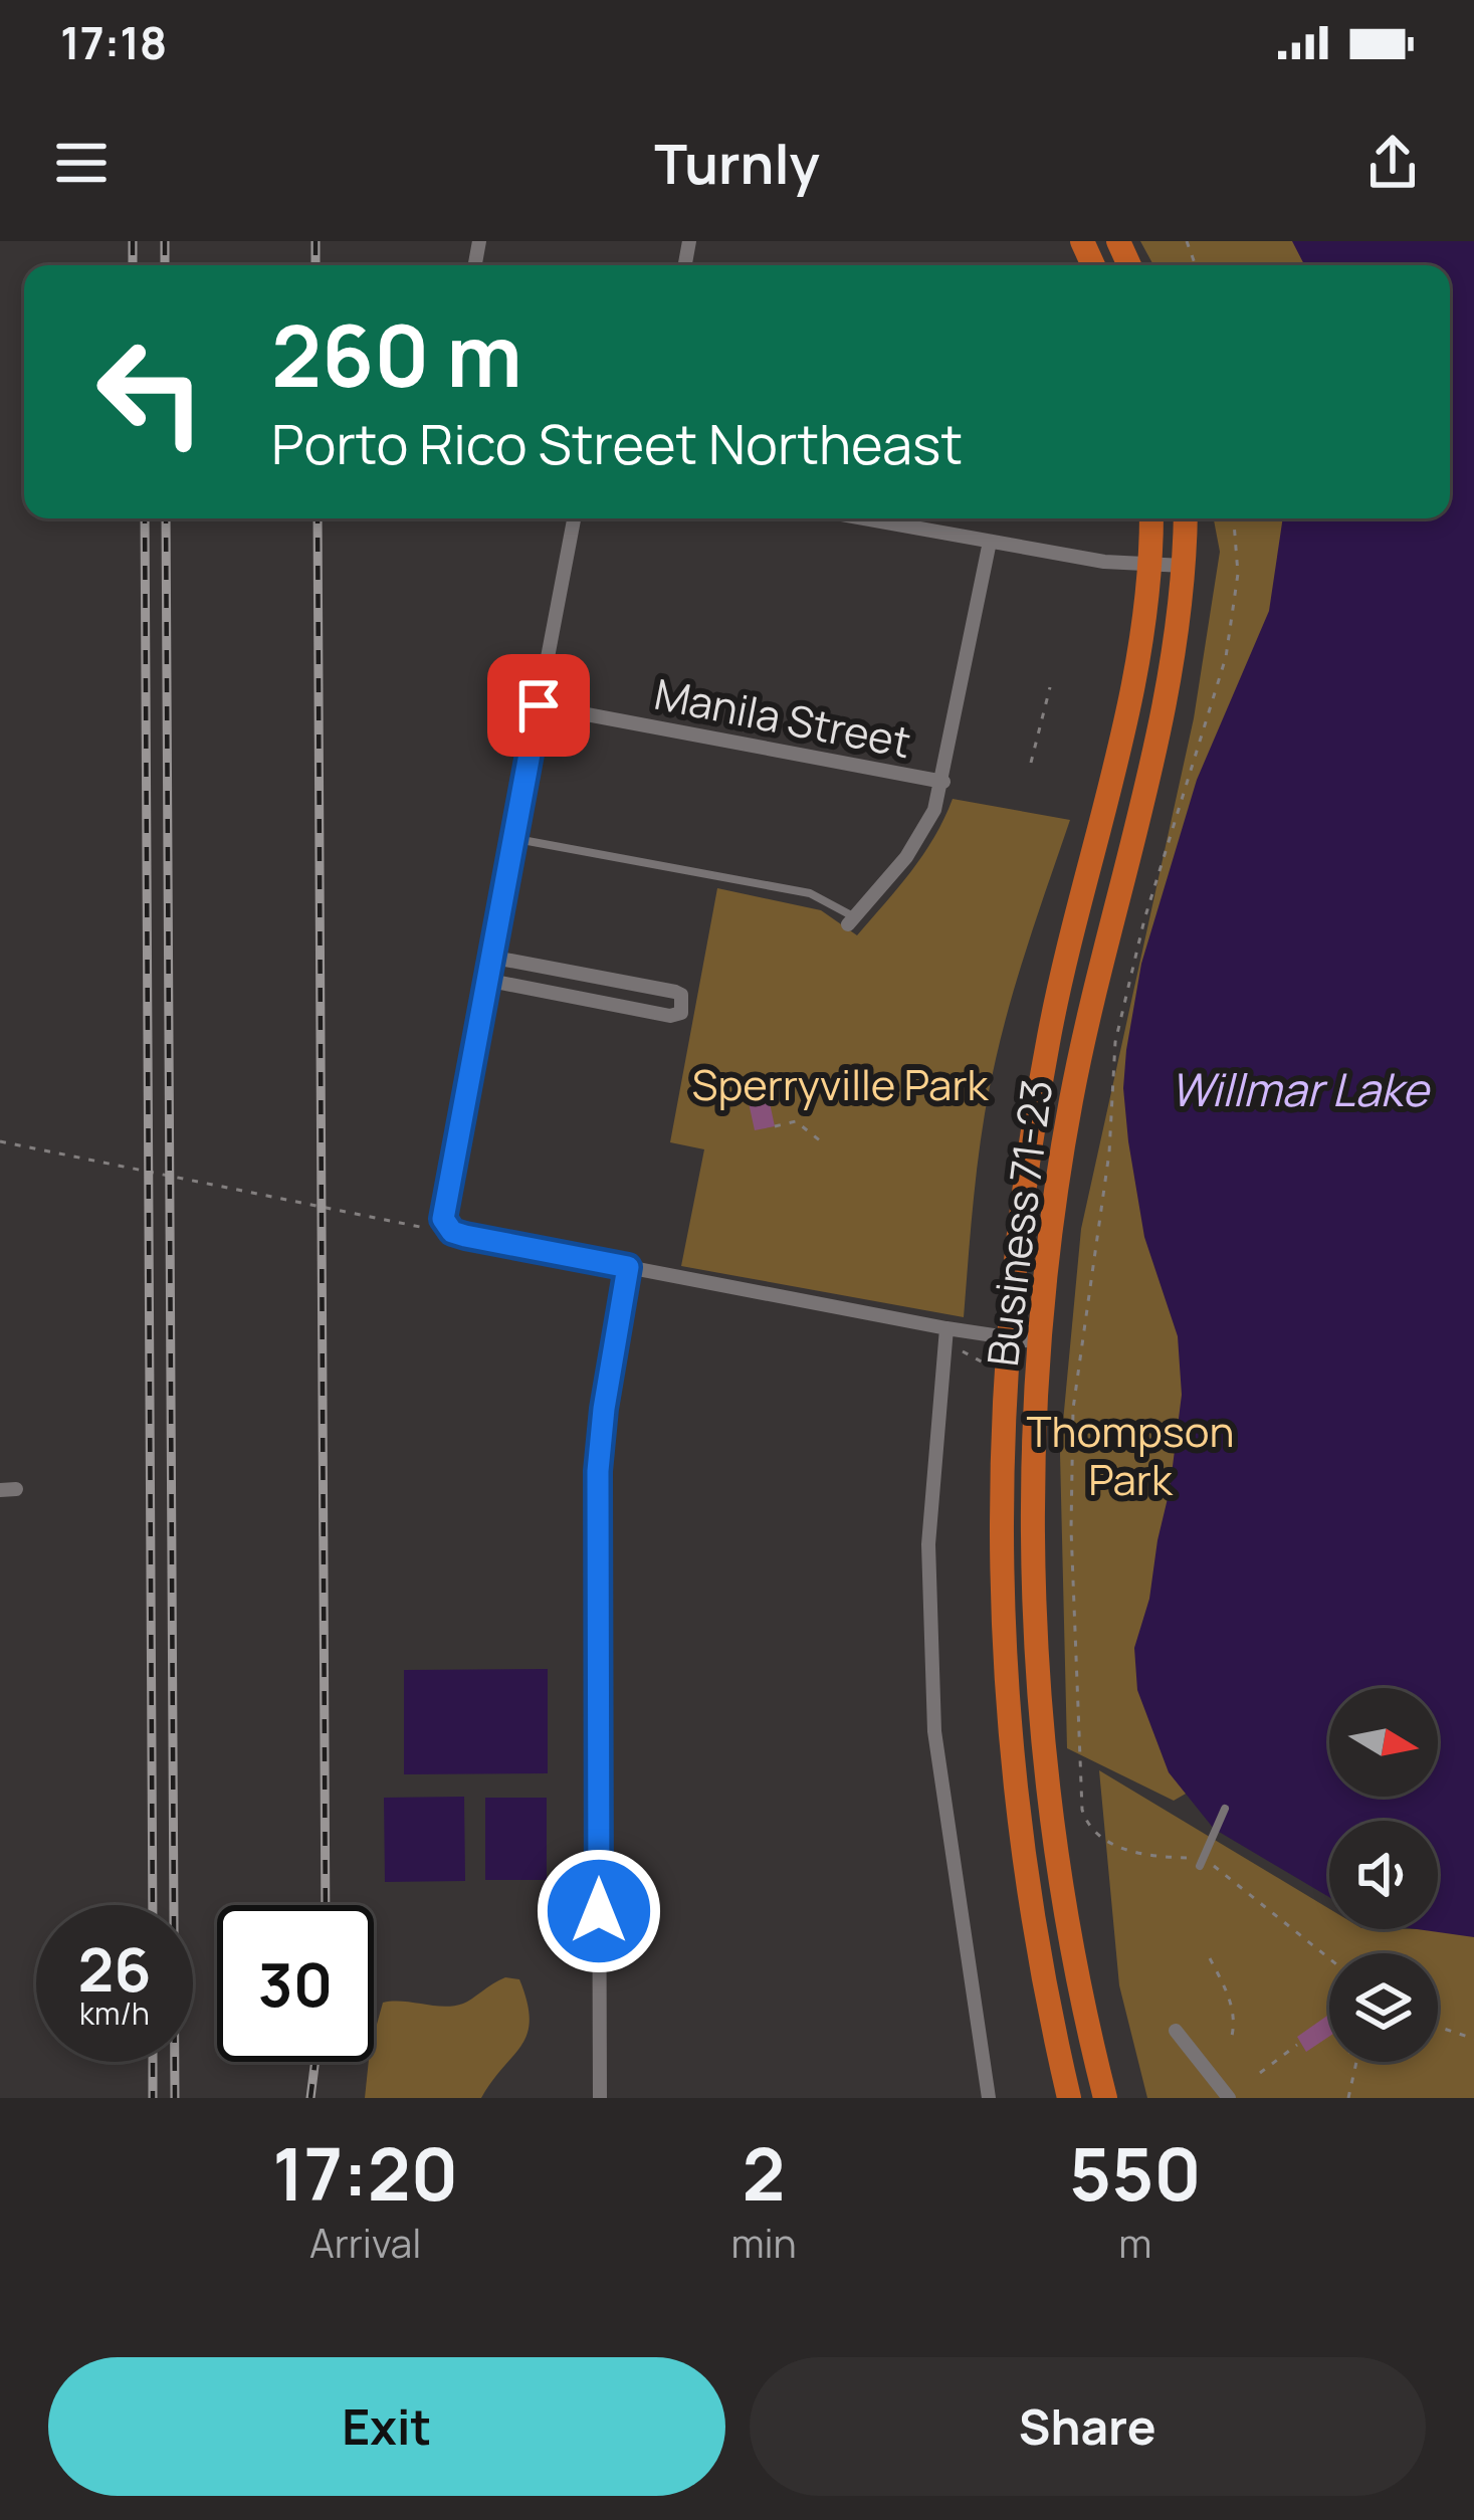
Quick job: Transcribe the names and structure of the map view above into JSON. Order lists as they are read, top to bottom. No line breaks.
{"streets":{"highway":["Business 71-23"],"street":["Manila Street"]},"water":["Willmar Lake"],"parks":["Sperryville Park","Thompson Park"],"north":"right","page":{"status":"17:18","header":"Turnly","turn":["260 m","Porto Rico Street Northeast"],"speed":"26 km/h","limit":"30","eta":["17:20","Arrival","2","min","550","m"],"buttons":["Exit","Share"]}}
